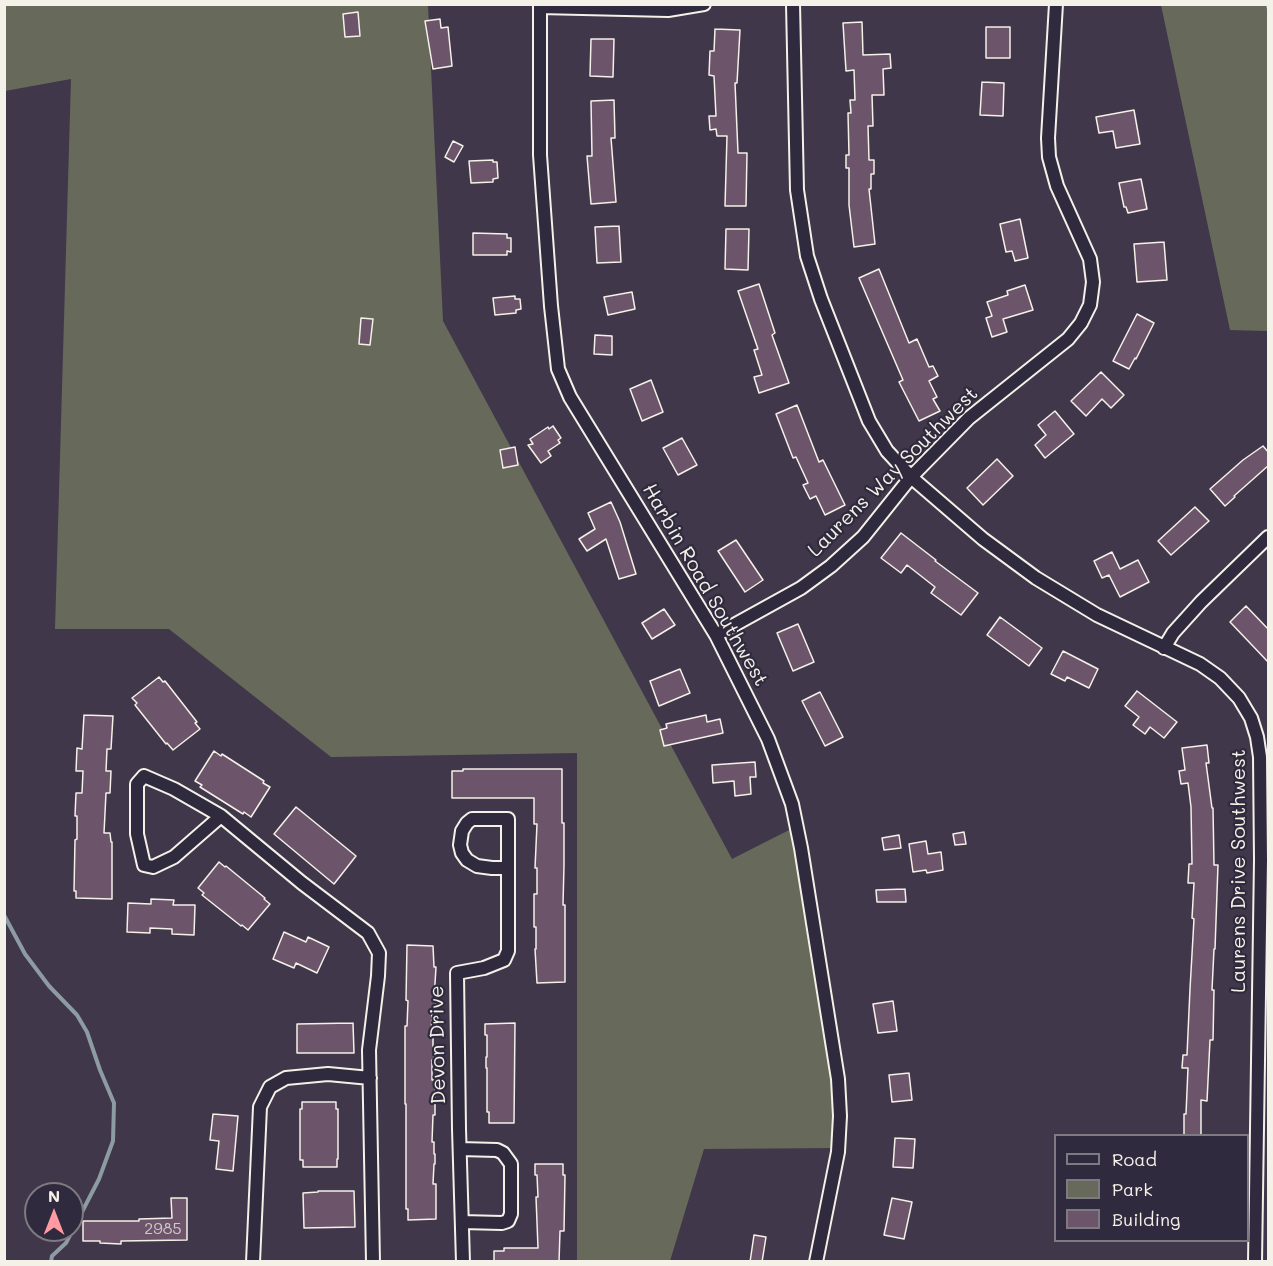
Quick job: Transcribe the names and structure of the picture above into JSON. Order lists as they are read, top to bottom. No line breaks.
{"streets":{"street":["Laurens Way Southwest","Harbin Road Southwest","Laurens Drive Southwest","Devon Drive"]},"crossings":[["Laurens Way Southwest","Harbin Road Southwest"],["Laurens Way Southwest","Laurens Drive Southwest"]],"house_numbers":["2985"],"legend":["Road","Park","Building"],"north":"top"}
